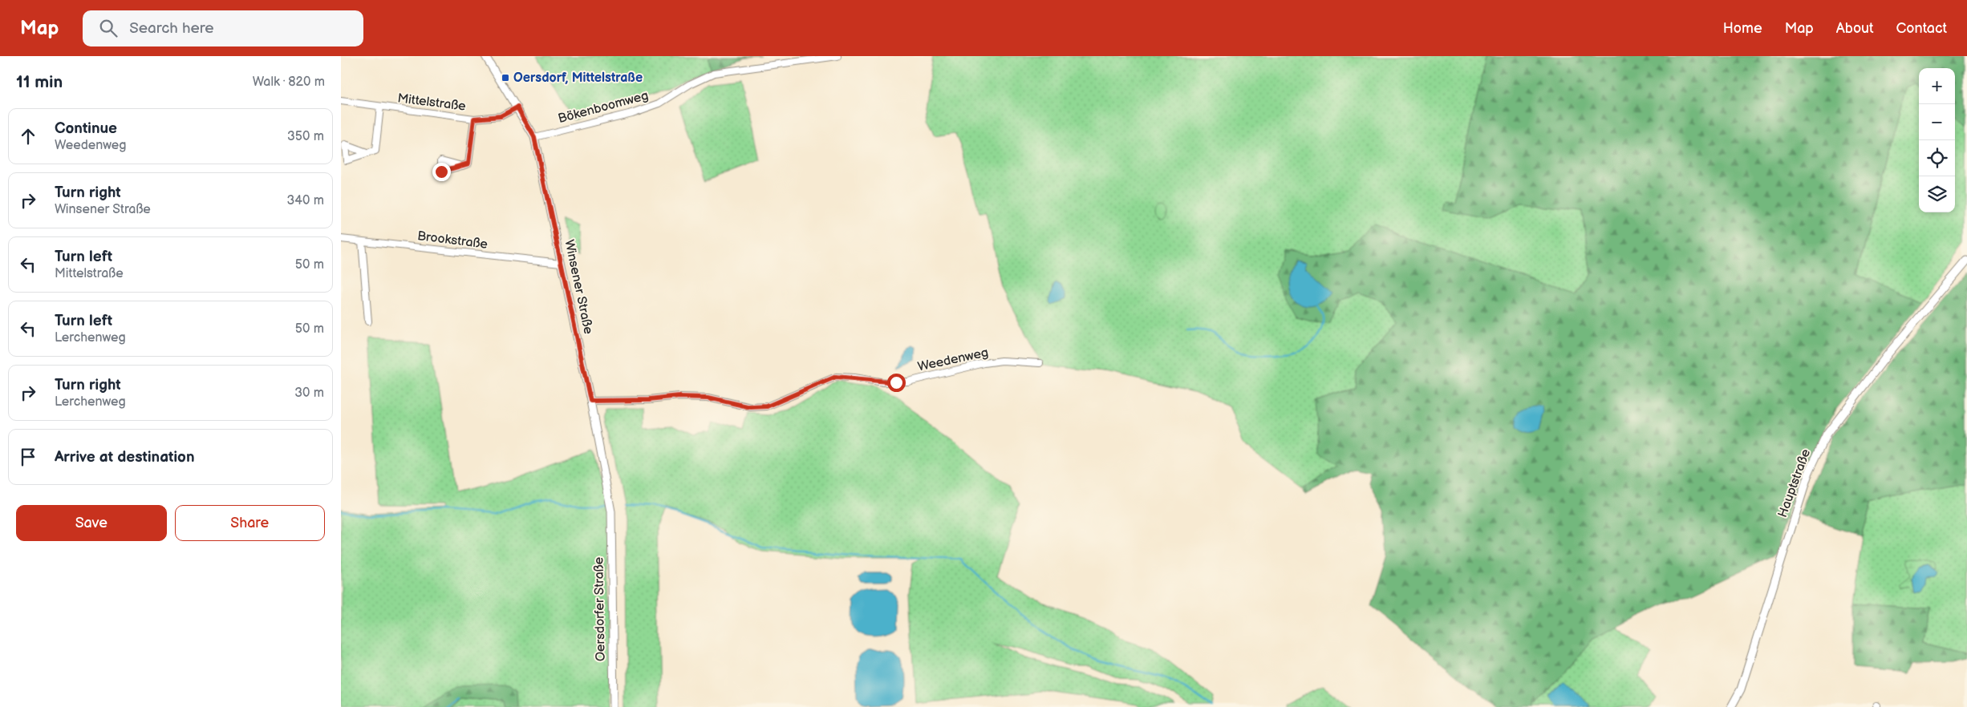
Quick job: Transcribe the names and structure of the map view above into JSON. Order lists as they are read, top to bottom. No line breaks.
{"streets":{"street":["Mittelstraße","Bökenboomweg","Brookstraße","Winsener Straße","Weedenweg","Hauptstraße","Oersdorfer Straße"]},"crossings":[["Mittelstraße","Winsener Straße"],["Bökenboomweg","Winsener Straße"],["Brookstraße","Winsener Straße"],["Winsener Straße","Weedenweg"],["Winsener Straße","Oersdorfer Straße"]],"places":{"transit":["Oersdorf, Mittelstraße"]},"page":{"header":"Map","search":"Search here","nav":["Home","Map","About","Contact"],"heading":["11 min","Walk · 820 m"],"map_buttons":["+","−"],"list":[["Continue","Weedenweg","350 m"],["Turn right","Winsener Straße","340 m"],["Turn left","Mittelstraße","50 m"],["Turn left","Lerchenweg","50 m"],["Turn right","Lerchenweg","30 m"],"Arrive at destination"],"buttons":["Save","Share"]}}
